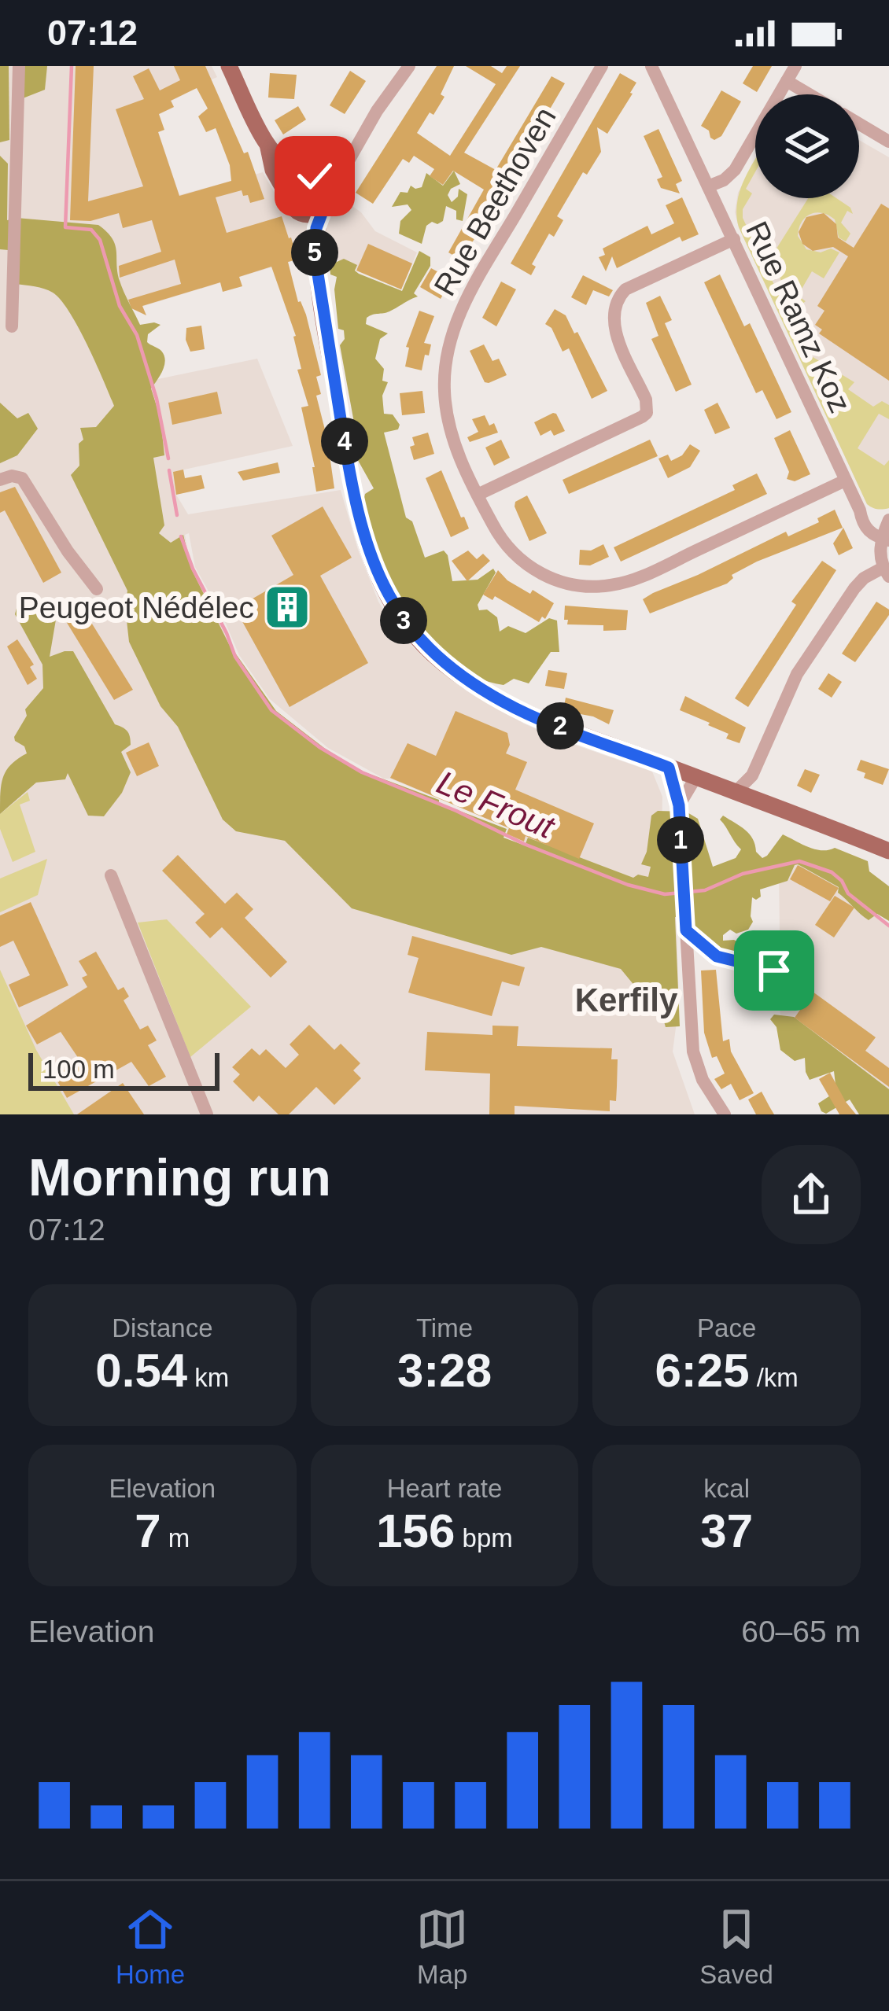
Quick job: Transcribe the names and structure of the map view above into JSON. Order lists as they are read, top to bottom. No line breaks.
{"streets":{"street":["Rue Beethoven","Rue Ramz Koz"]},"crossings":[["Rue Beethoven","Rue Ramz Koz"]],"districts":["Kerfily"],"water":["Le Frout"],"places":{"building":["Peugeot Nédélec"]},"scale_bar":"100 m","page":{"status":"07:12","pins":["5","4","3","2","1"],"scale":"100 m","heading":["Morning run","07:12"],"stats":[["Distance","0.54 km"],["Time","3:28"],["Pace","6:25 /km"],["Elevation","7 m"],["Heart rate","156 bpm"],["kcal","37"]],"chart":["Elevation","60–65 m"],"tabs":["Home","Map","Saved"]}}
